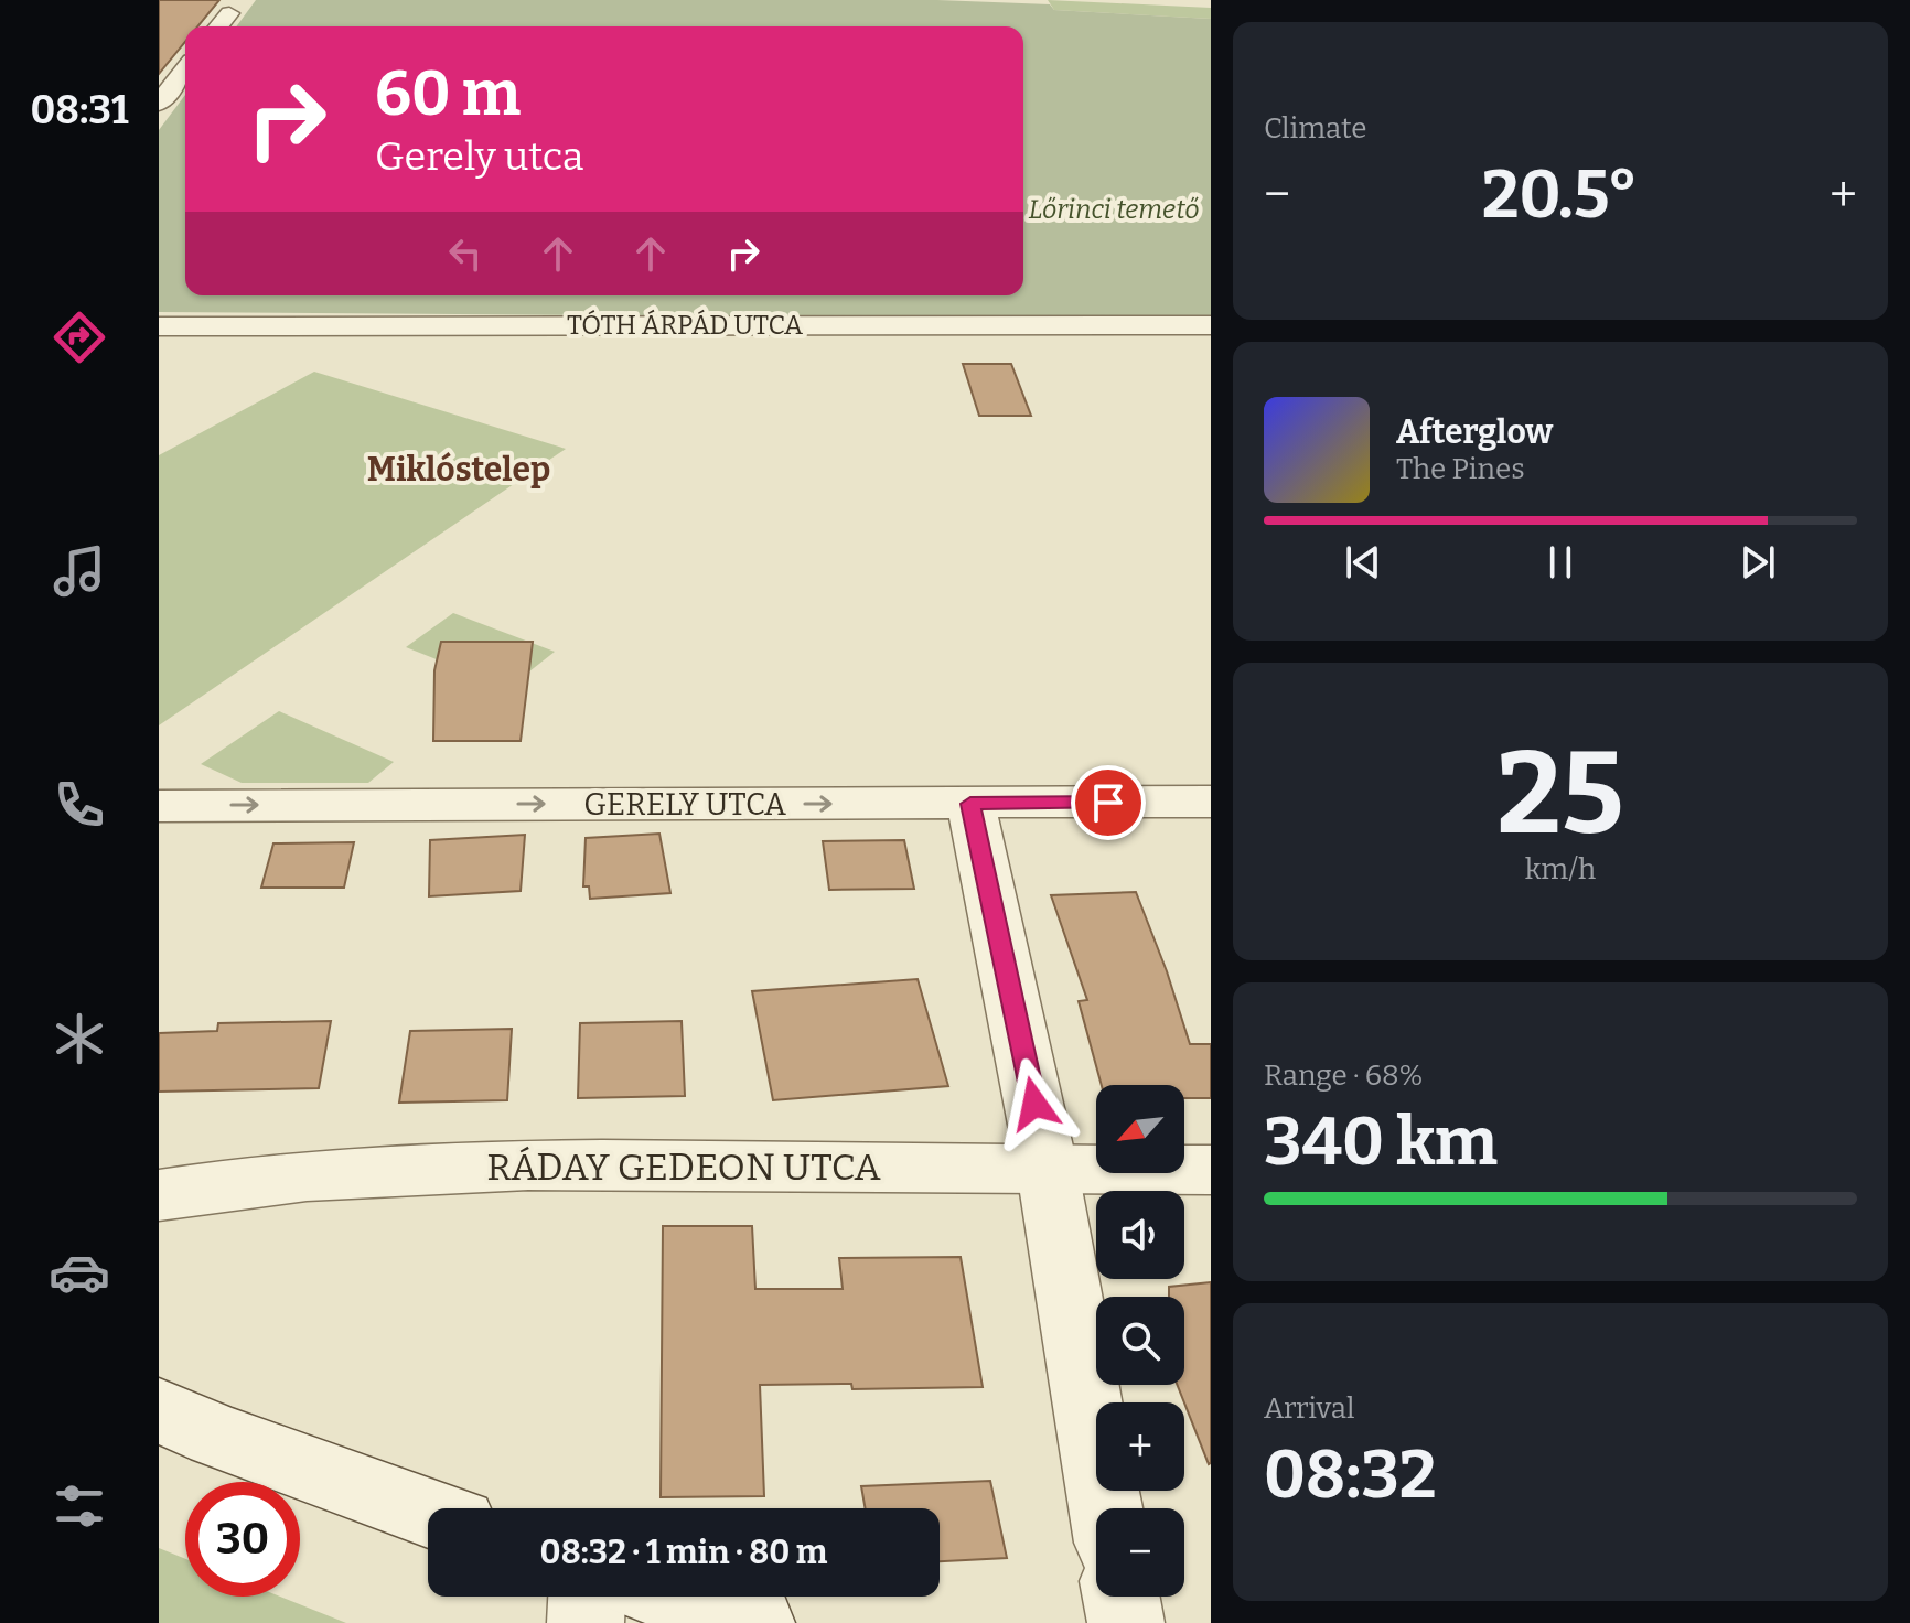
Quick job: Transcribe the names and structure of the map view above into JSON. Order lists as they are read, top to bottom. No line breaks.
{"streets":{"street":["TÓTH ÁRPÁD UTCA","GERELY UTCA","RÁDAY GEDEON UTCA"]},"one_way":["GERELY UTCA"],"districts":["Miklóstelep"],"parks":["Lőrinci temető"],"north":"bottom left","page":{"tabs":"08:31","tile":["Climate",["25","km/h"],["Range · 68%","340 km"],["Arrival","08:32"]],"turn":["60 m","Gerely utca"],"heat":["−","20.5°","+"],"song":["Afterglow","The Pines"],"map_buttons":["+","−"],"limit":"30","trip":"08:32 · 1 min · 80 m"}}
